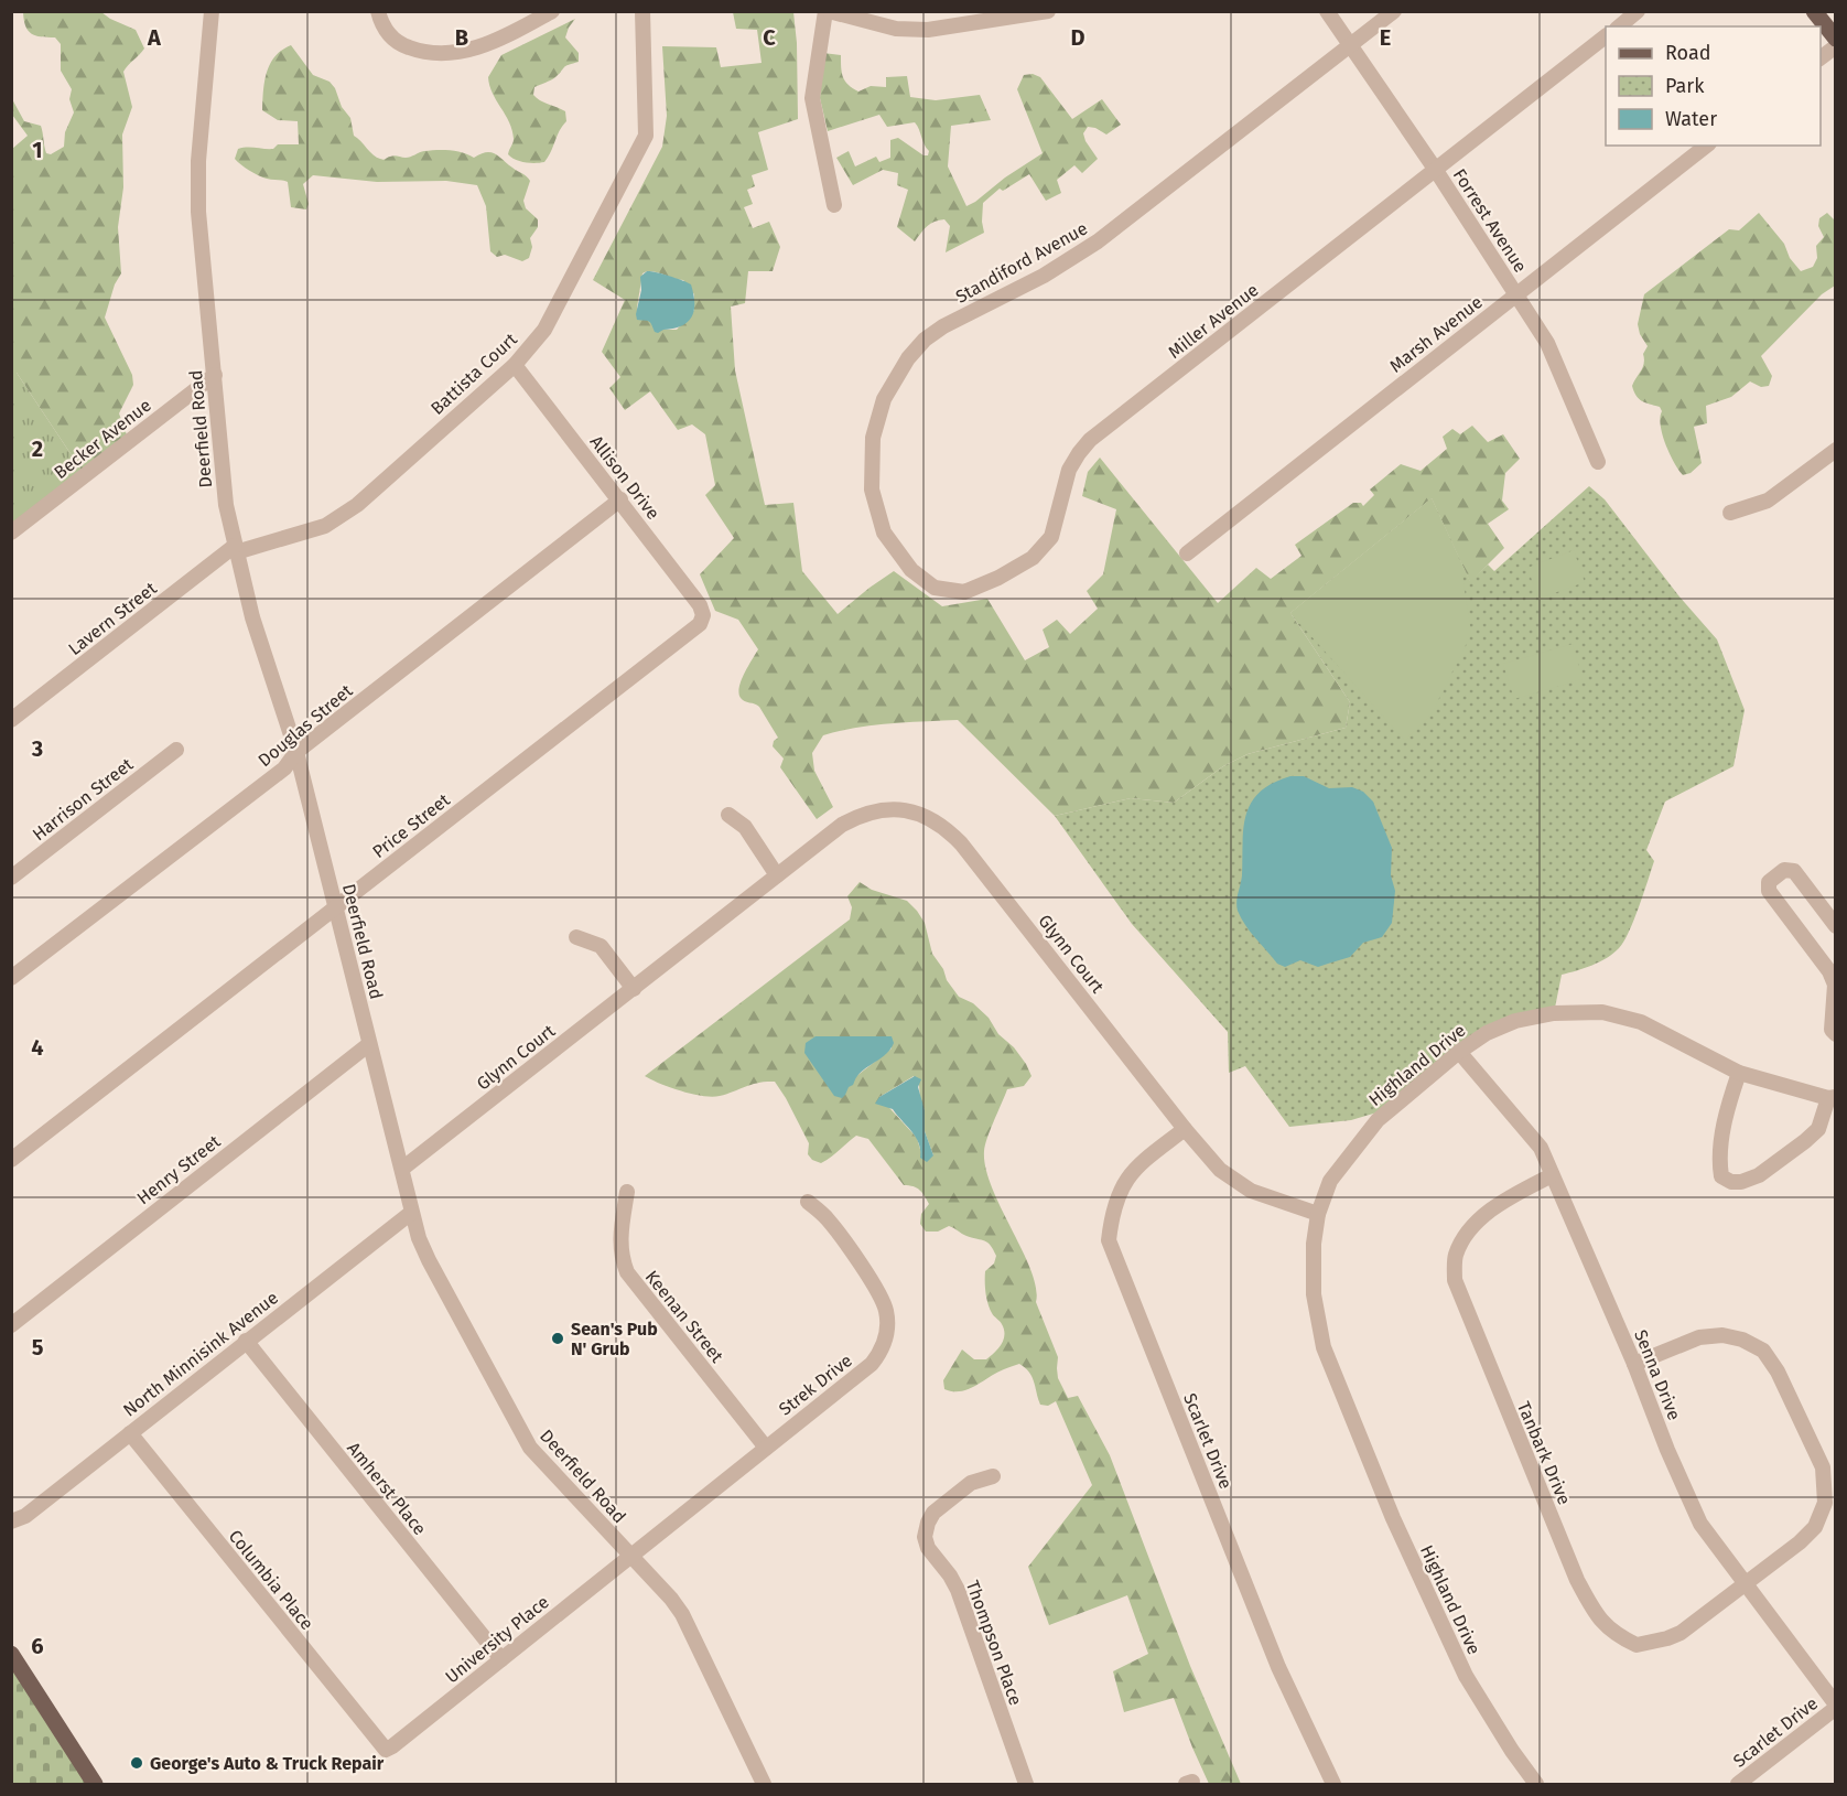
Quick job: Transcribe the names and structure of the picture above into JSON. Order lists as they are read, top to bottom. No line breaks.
{"streets":{"street":["Forrest Avenue","Standiford Avenue","Miller Avenue","Marsh Avenue","Battista Court","Deerfield Road","Becker Avenue","Allison Drive","Lavern Street","Douglas Street","Harrison Street","Price Street","Glynn Court","Highland Drive","Henry Street","Keenan Street","North Minnisink Avenue","Senna Drive","Strek Drive","Scarlet Drive","Tanbark Drive","Amherst Place","Columbia Place","University Place","Thompson Place"]},"crossings":[["Forrest Avenue","Standiford Avenue"],["Forrest Avenue","Miller Avenue"],["Forrest Avenue","Marsh Avenue"],["Standiford Avenue","Miller Avenue"],["Battista Court","Deerfield Road"],["Battista Court","Allison Drive"],["Battista Court","Lavern Street"],["Deerfield Road","Becker Avenue"],["Deerfield Road","Lavern Street"],["Deerfield Road","Douglas Street"],["Deerfield Road","Price Street"],["Deerfield Road","Glynn Court"],["Deerfield Road","Henry Street"],["Deerfield Road","North Minnisink Avenue"],["Deerfield Road","Strek Drive"],["Deerfield Road","University Place"],["Allison Drive","Douglas Street"],["Allison Drive","Price Street"],["Glynn Court","Highland Drive"],["Glynn Court","Scarlet Drive"],["Highland Drive","Senna Drive"],["Keenan Street","Strek Drive"],["North Minnisink Avenue","Amherst Place"],["North Minnisink Avenue","Columbia Place"],["Senna Drive","Scarlet Drive"],["Senna Drive","Tanbark Drive"],["Strek Drive","University Place"],["Amherst Place","University Place"],["Columbia Place","University Place"]],"places":["Sean's Pub N' Grub","George's Auto & Truck Repair"],"legend":["Road","Park","Water"],"grid":{"columns":["A","B","C","D","E"],"rows":["1","2","3","4","5","6"]}}
